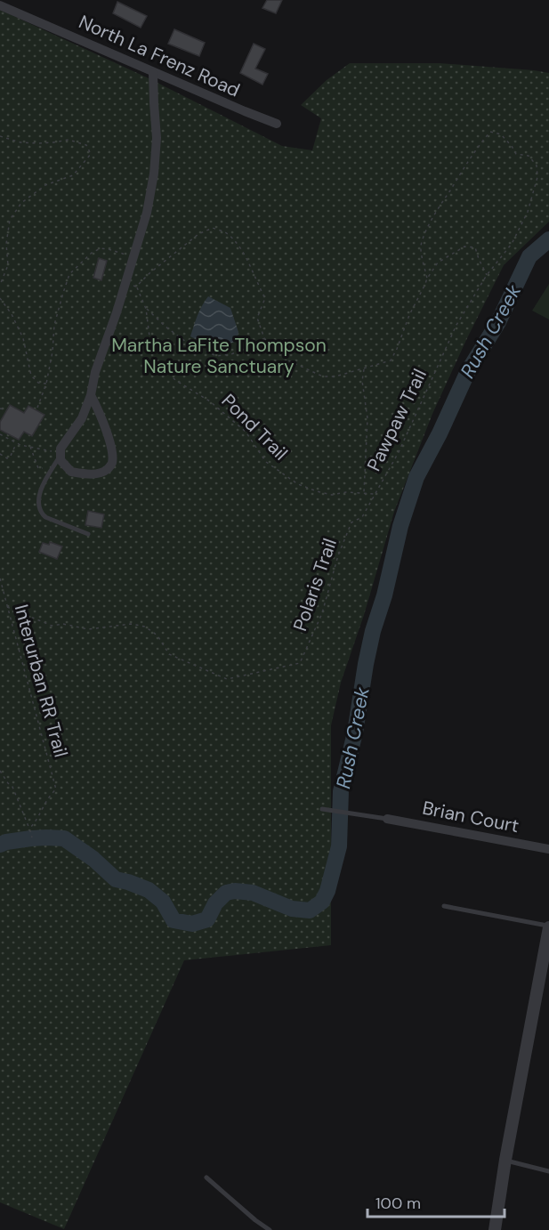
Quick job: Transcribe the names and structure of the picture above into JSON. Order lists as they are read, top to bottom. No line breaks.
{"streets":{"street":["North La Frenz Road","Brian Court"],"path":["Pawpaw Trail","Pond Trail","Polaris Trail","Interurban RR Trail"]},"crossings":[["Pawpaw Trail","Pond Trail"],["Pawpaw Trail","Polaris Trail"],["Polaris Trail","Interurban RR Trail"]],"water":["Rush Creek"],"parks":["Martha LaFite Thompson Nature Sanctuary"],"scale_bar":"100 m"}
